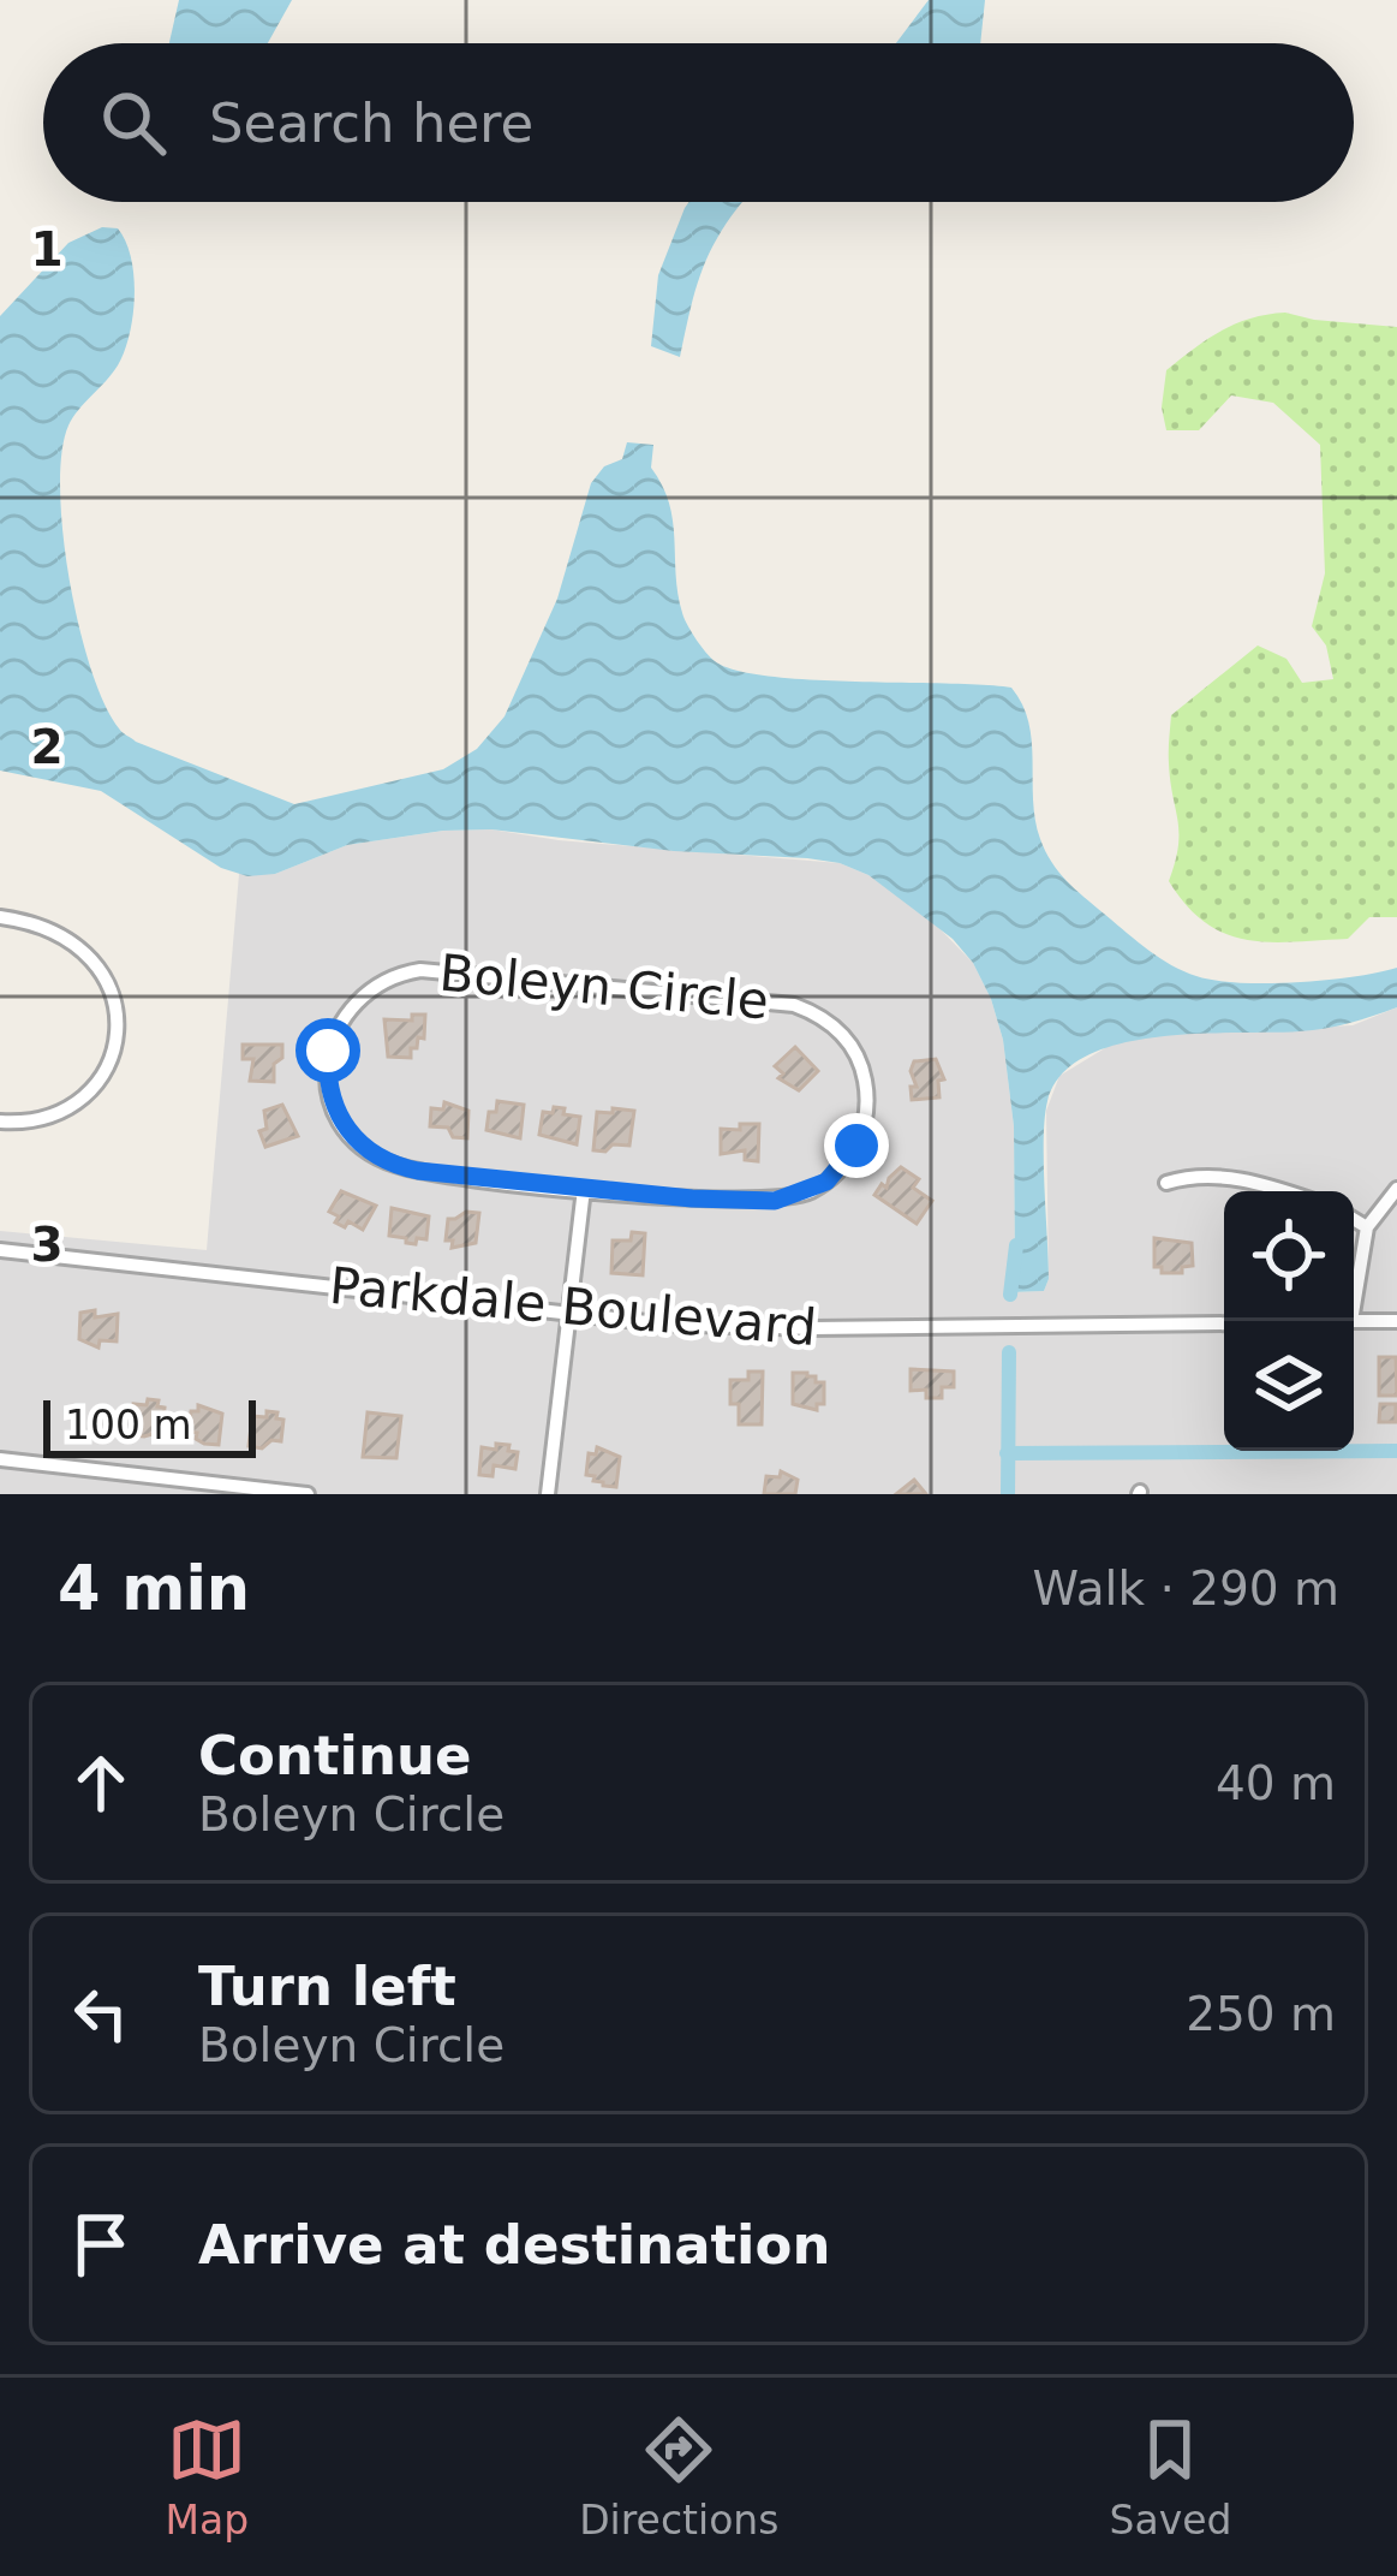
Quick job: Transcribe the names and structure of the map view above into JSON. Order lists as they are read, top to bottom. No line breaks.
{"streets":{"street":["Boleyn Circle","Parkdale Boulevard"]},"scale_bar":"100 m","page":{"search":"Search here","scale":"100 m","heading":["4 min","Walk · 290 m"],"list":[["Continue","Boleyn Circle","40 m"],["Turn left","Boleyn Circle","250 m"],"Arrive at destination"],"nav":["Map","Directions","Saved"]},"grid":{"rows":["1","2","3"]}}
